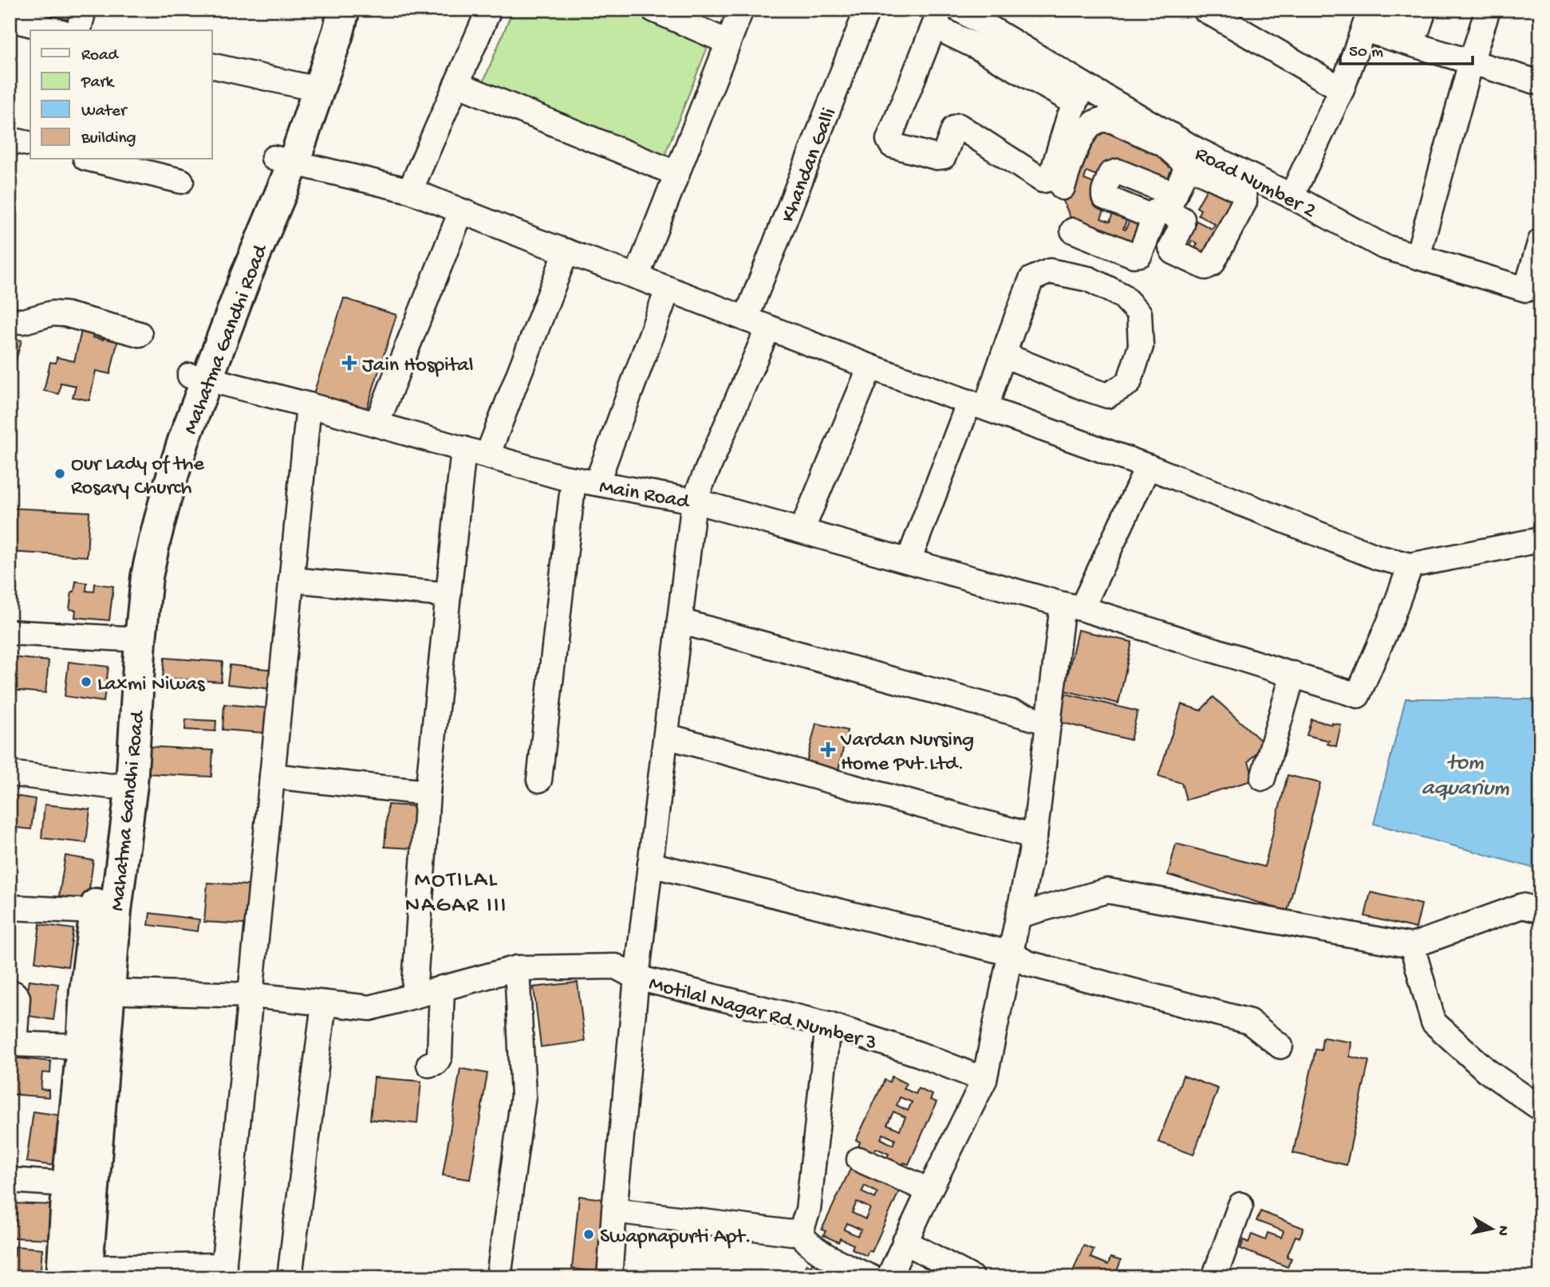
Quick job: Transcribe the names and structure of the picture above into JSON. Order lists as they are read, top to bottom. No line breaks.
{"streets":{"main road":["Mahatma Gandhi Road"],"street":["Khandan Galli","Road Number 2","Main Road","Motilal Nagar Rd Number 3"]},"crossings":[["Mahatma Gandhi Road","Main Road"]],"districts":["MOTILAL NAGAR III"],"water":["tom aquarium"],"places":{"health":["Jain Hospital","Vardan Nursing Home Pvt.Ltd."],"other":["Our Lady of the Rosary Church","Laxmi Niwas","Swapnapurti Apt."]},"legend":["Road","Park","Water","Building"],"scale_bar":"50 m","north":"right"}
